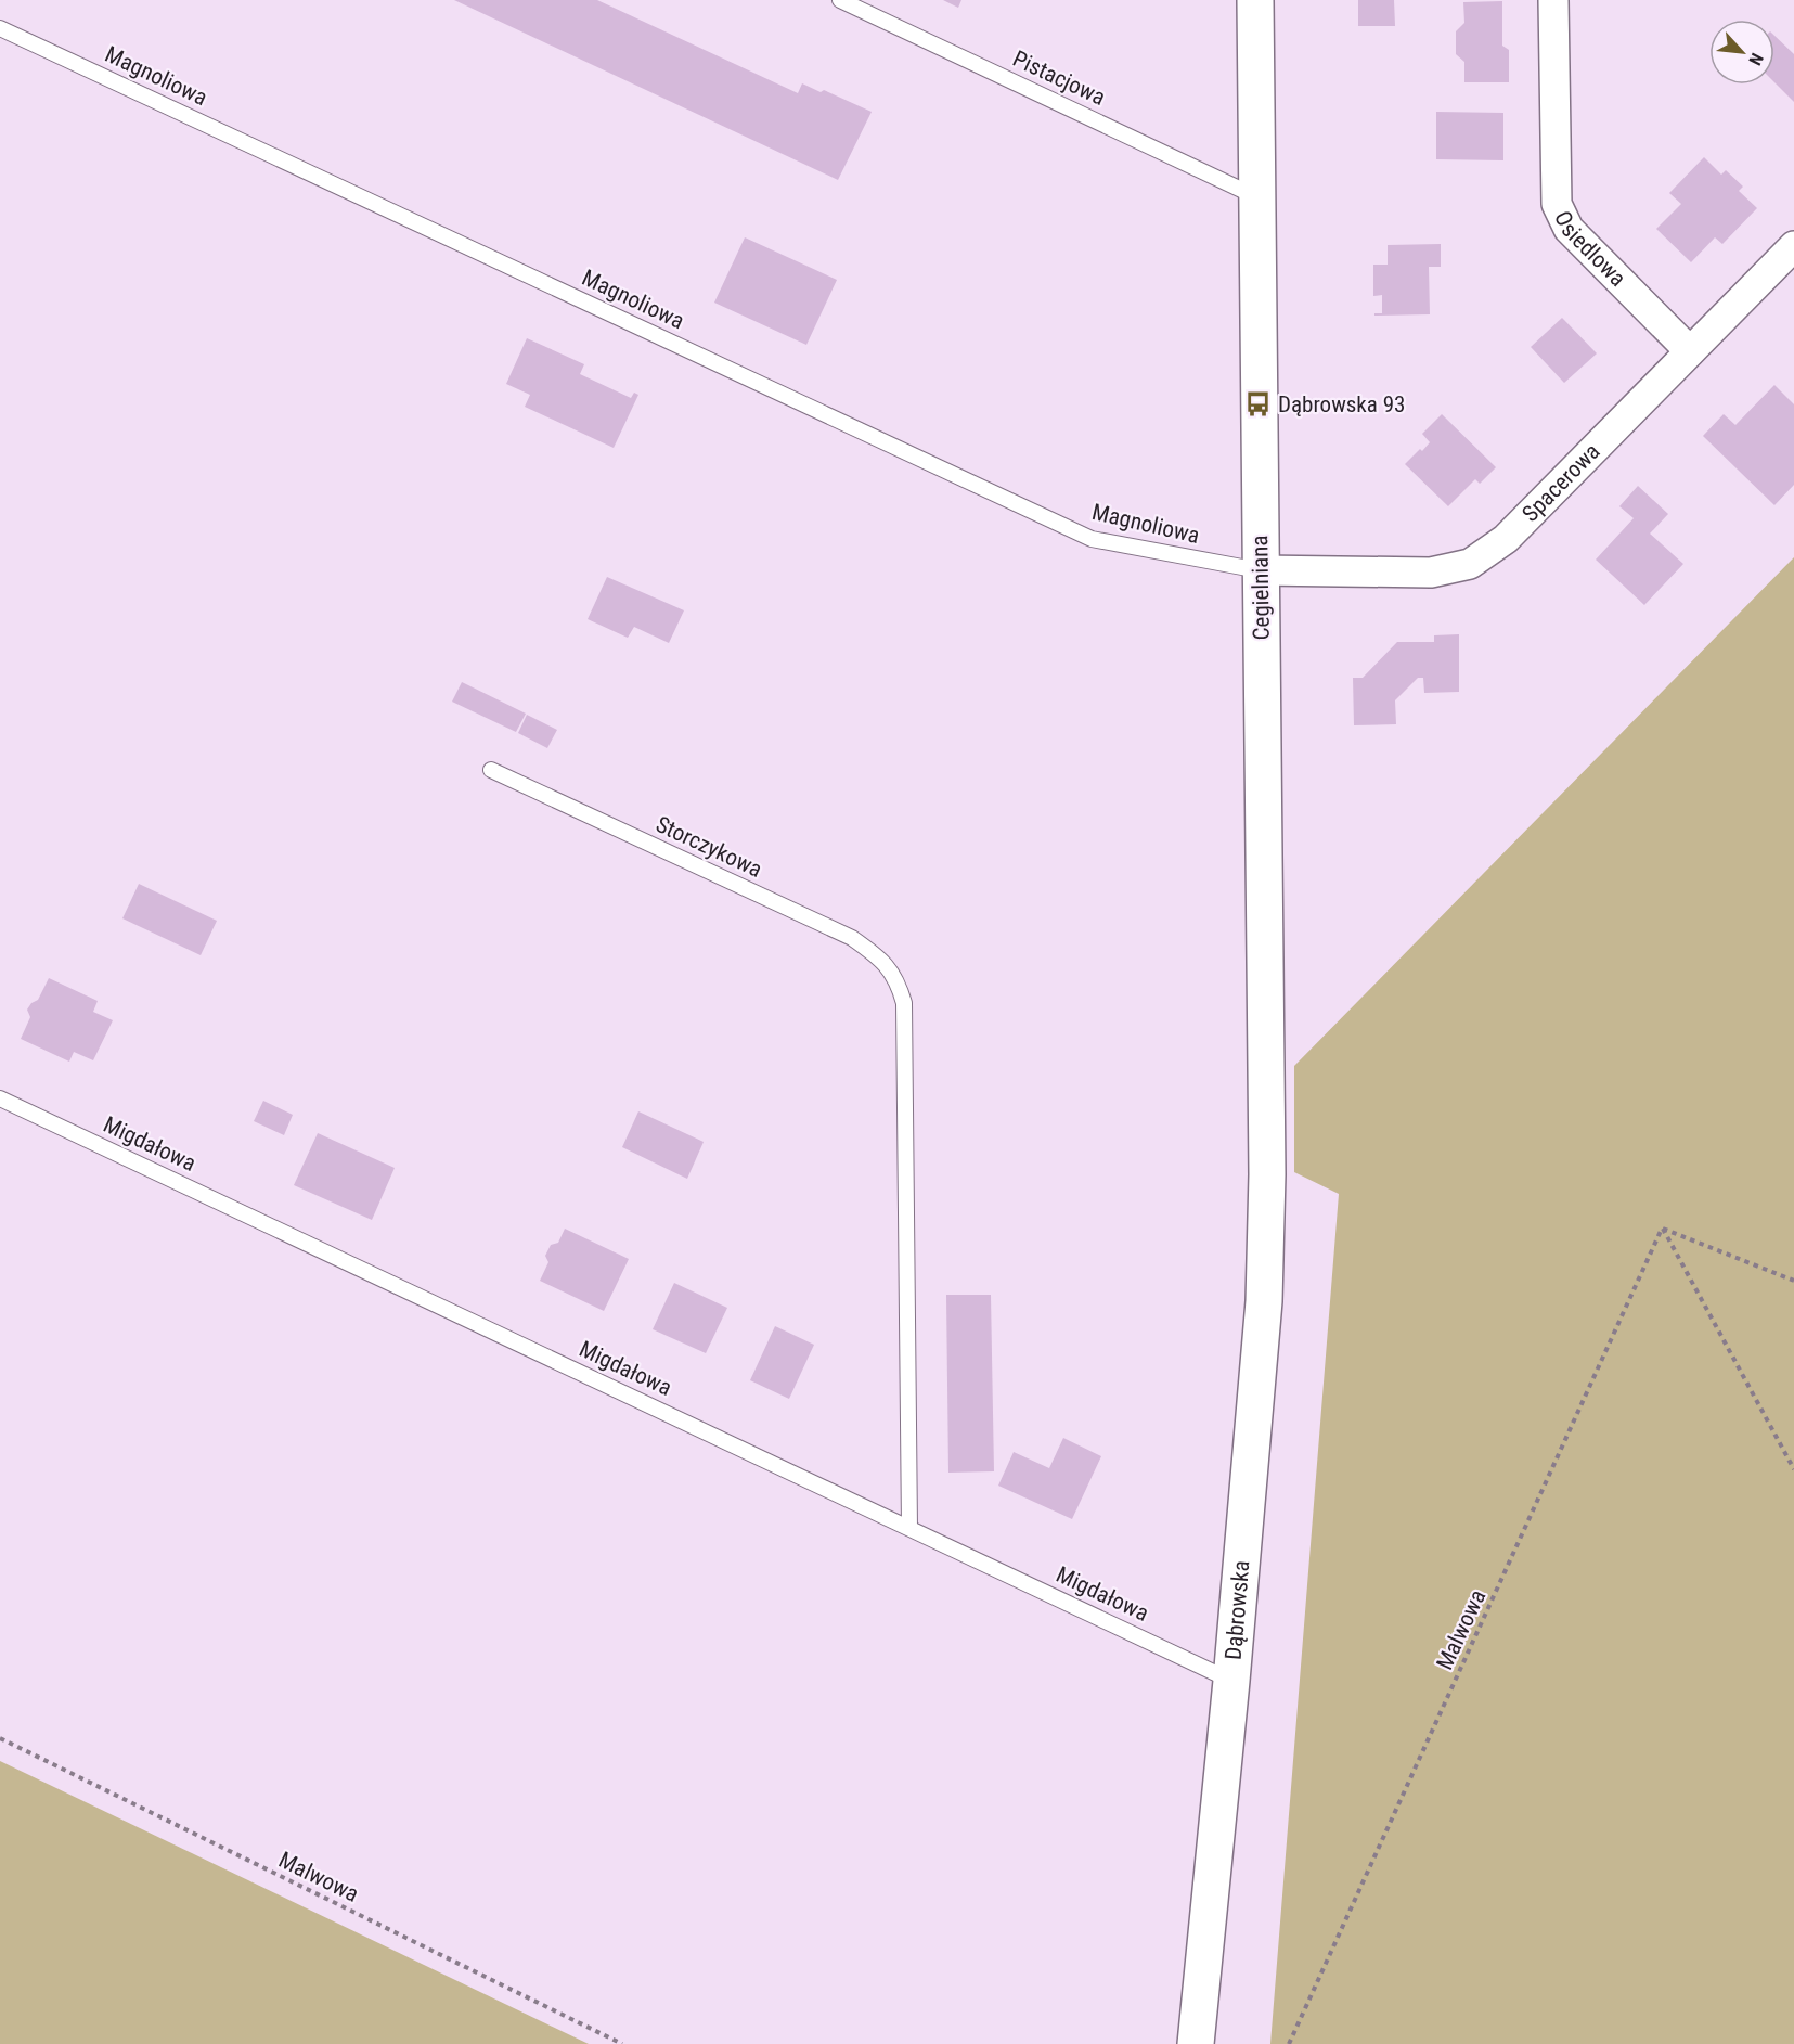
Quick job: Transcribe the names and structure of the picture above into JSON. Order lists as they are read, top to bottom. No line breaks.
{"streets":{"street":["Osiedlowa","Spacerowa","Cegielniana","Dąbrowska"],"lane":["Magnoliowa","Pistacjowa","Storczykowa","Migdałowa"],"path":["Malwowa"]},"crossings":[["Magnoliowa","Spacerowa"],["Magnoliowa","Cegielniana"],["Pistacjowa","Cegielniana"],["Osiedlowa","Spacerowa"],["Spacerowa","Cegielniana"],["Cegielniana","Dąbrowska"],["Storczykowa","Migdałowa"],["Migdałowa","Dąbrowska"]],"places":{"bus stop":["Dąbrowska 93"]},"north":"bottom right"}
